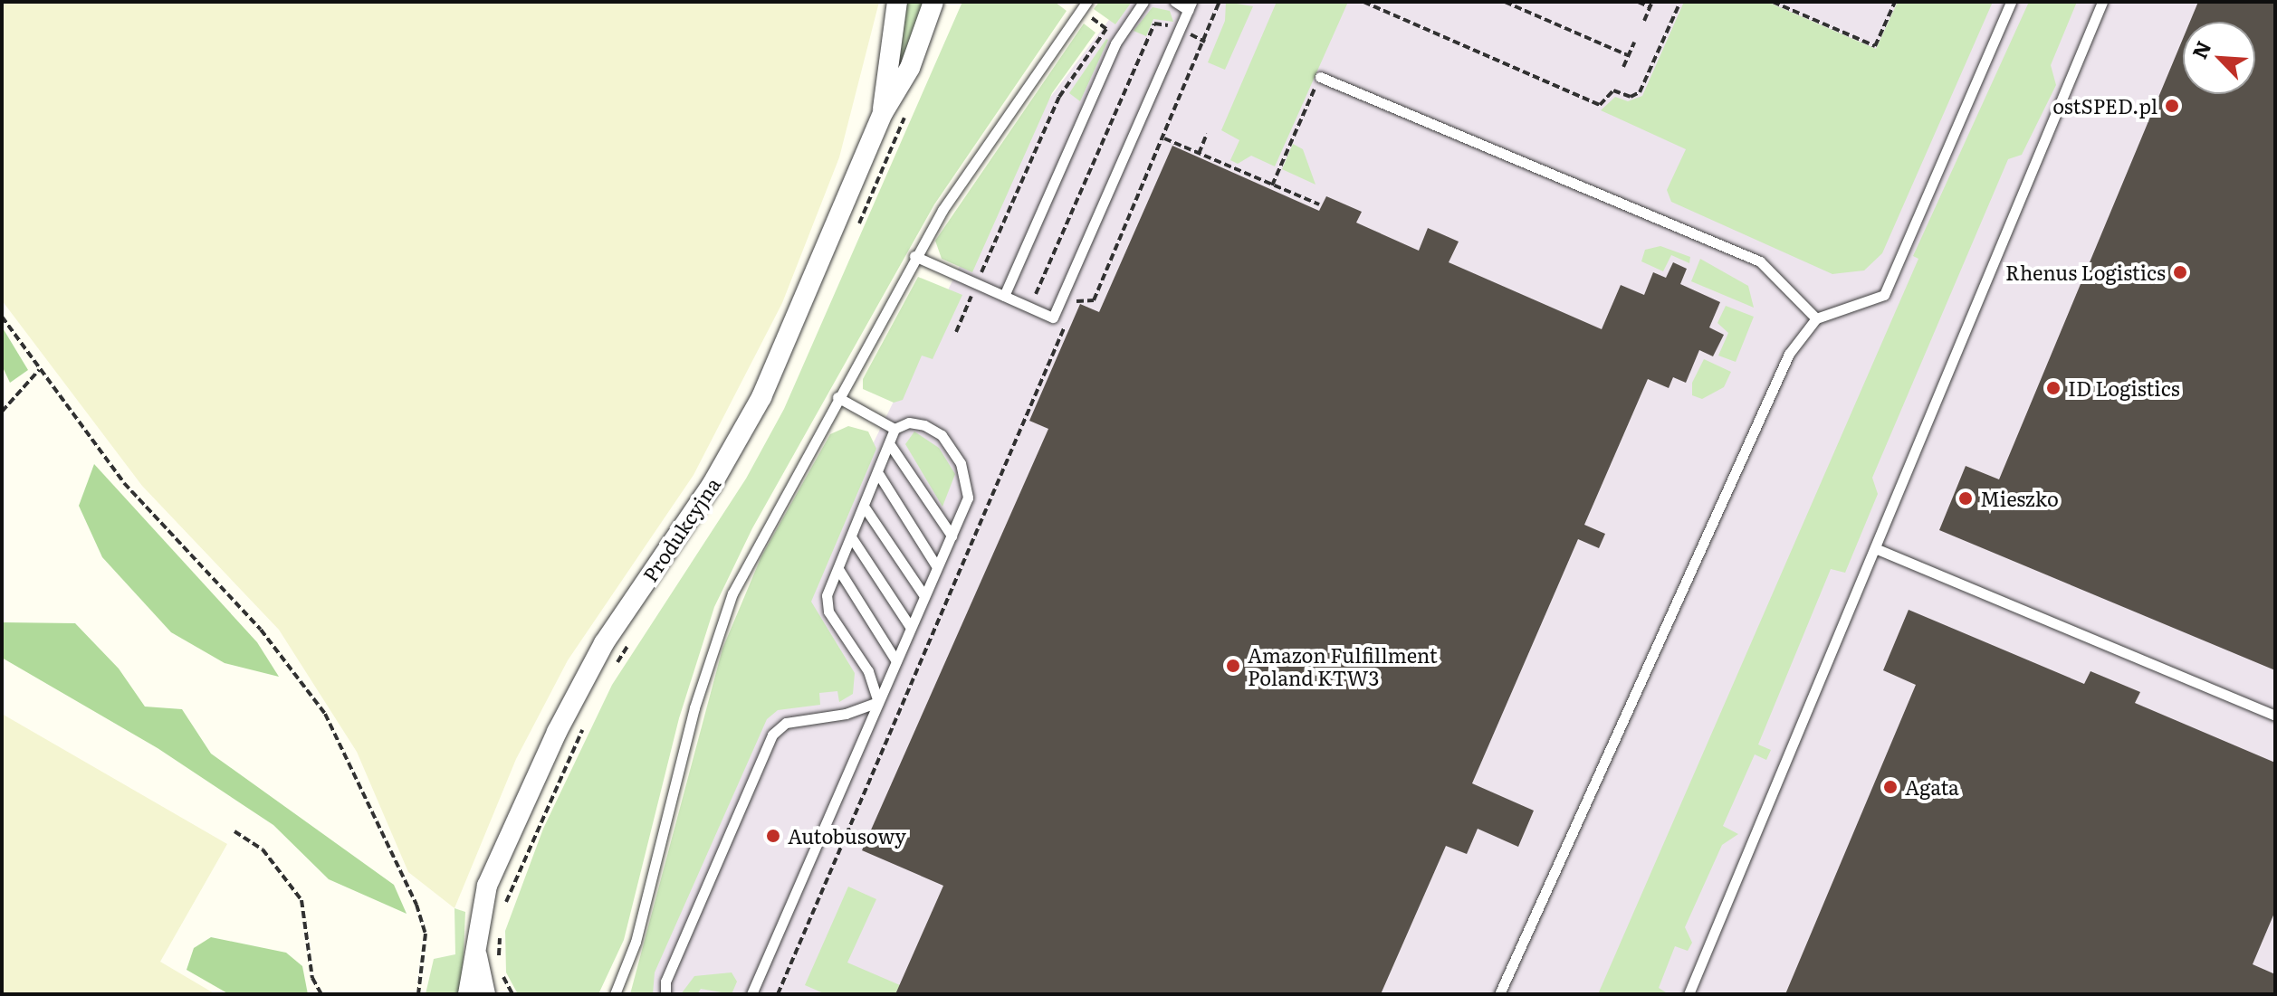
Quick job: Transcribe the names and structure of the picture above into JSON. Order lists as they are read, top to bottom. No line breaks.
{"streets":{"street":["Produkcyjna"]},"places":["ostSPED.pl","Rhenus Logistics","ID Logistics","Mieszko","Amazon Fulfillment Poland KTW3","Agata","Autobusowy"],"north":"top left"}
